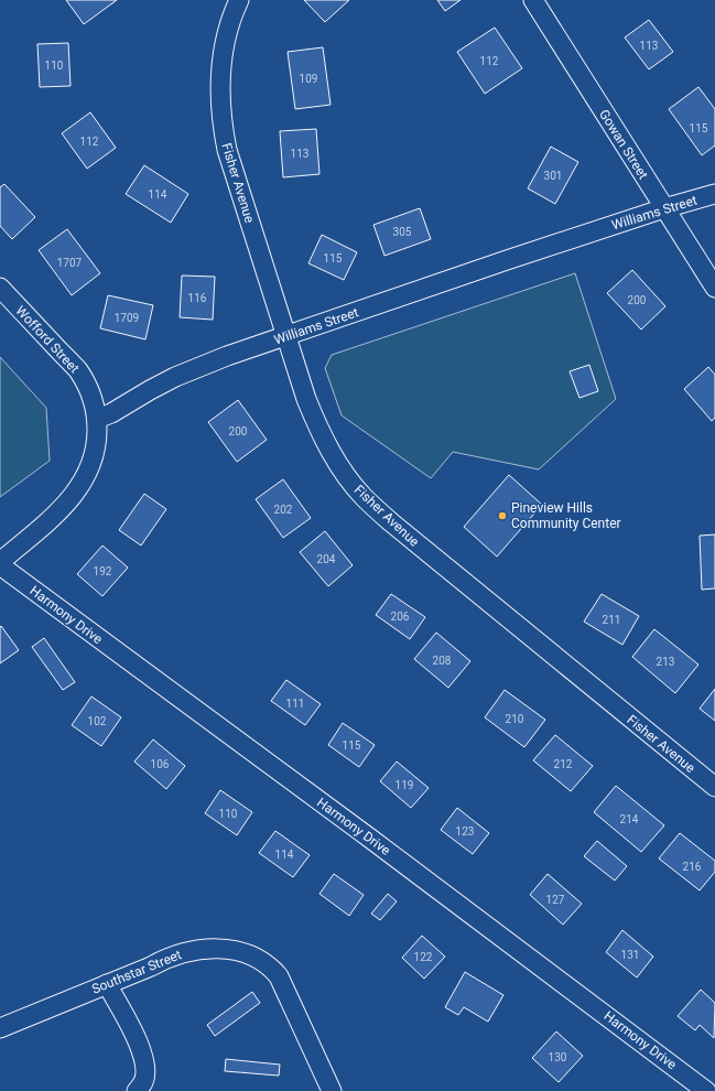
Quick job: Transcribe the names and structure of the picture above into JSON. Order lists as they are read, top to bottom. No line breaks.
{"streets":{"street":["Gowan Street","Fisher Avenue","Williams Street","Wofford Street","Harmony Drive","Southstar Street"]},"crossings":[["Gowan Street","Williams Street"],["Fisher Avenue","Williams Street"],["Williams Street","Wofford Street"]],"places":["Pineview Hills Community Center"],"house_numbers":["113","112","110","109","115","112","113","301","114","305","115","1707","116","200","1709","200","202","204","192","206","211","208","213","111","210","102","115","106","212","119","110","214","123","114","216","127","131","122","130"]}
